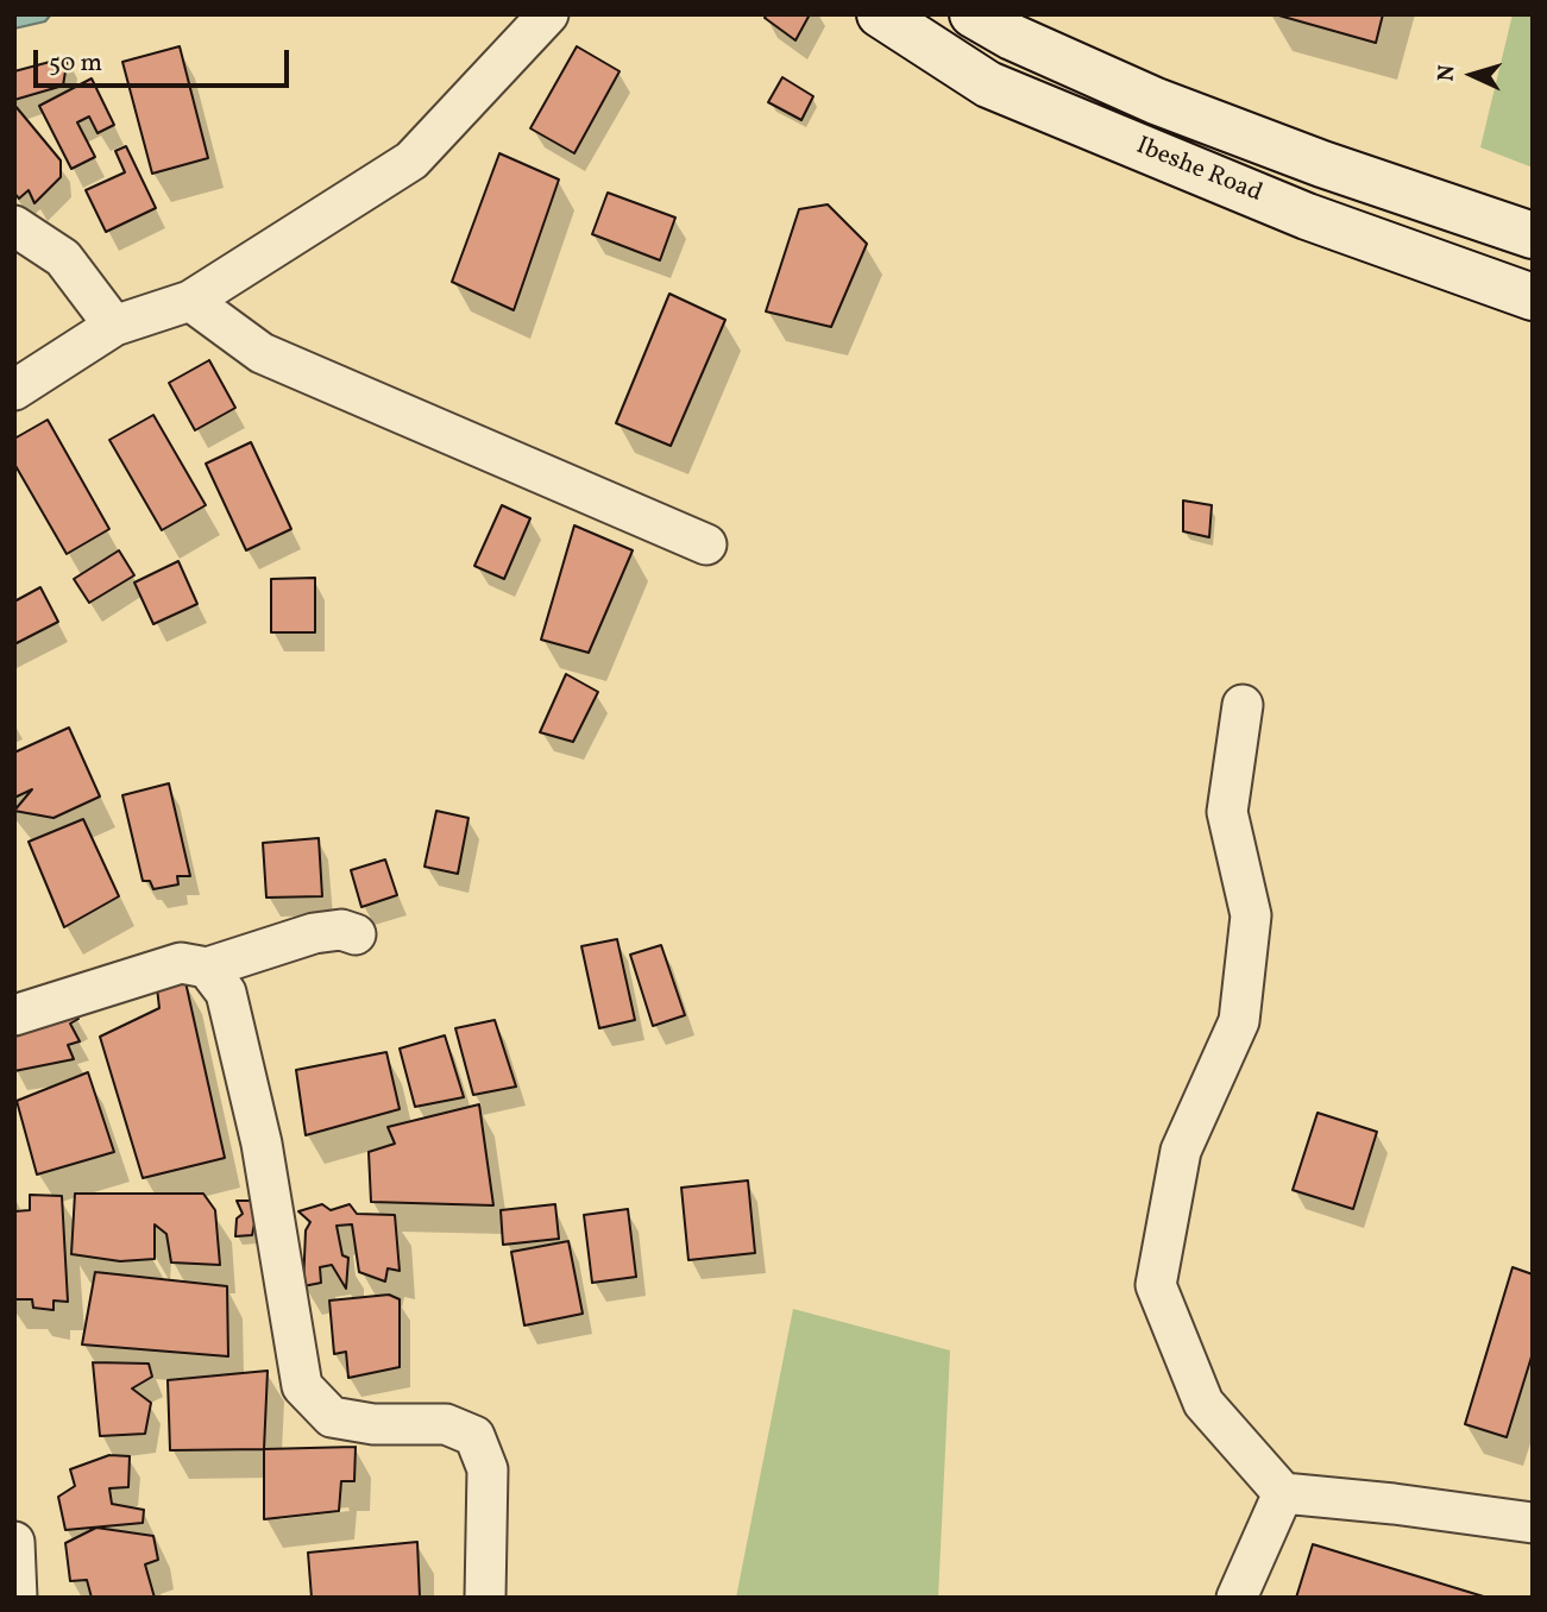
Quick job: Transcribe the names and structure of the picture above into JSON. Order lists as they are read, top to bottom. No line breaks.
{"streets":{"main road":["Ibeshe Road"]},"scale_bar":"50 m","north":"left"}
